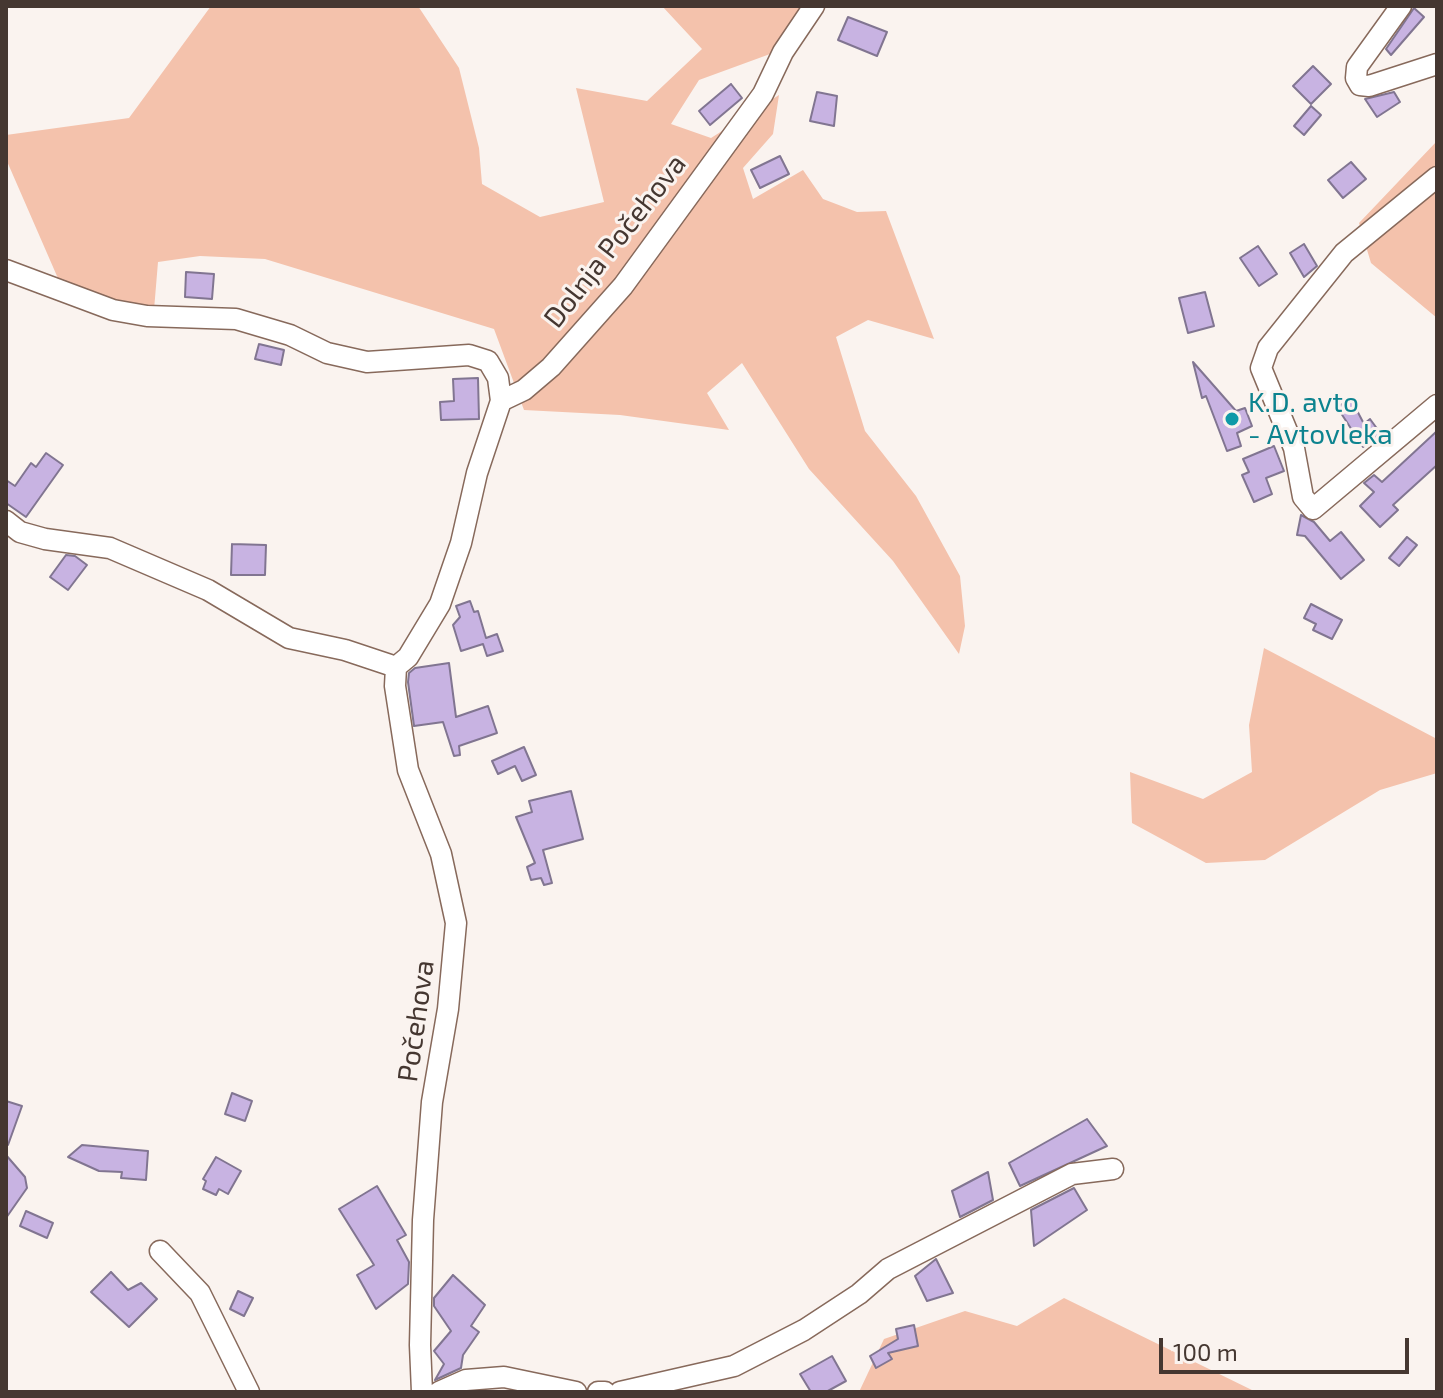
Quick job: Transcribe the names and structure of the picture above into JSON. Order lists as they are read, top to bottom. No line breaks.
{"streets":{"street":["Dolnja Počehova","Počehova"]},"places":["K.D. avto - Avtovleka"],"scale_bar":"100 m"}
